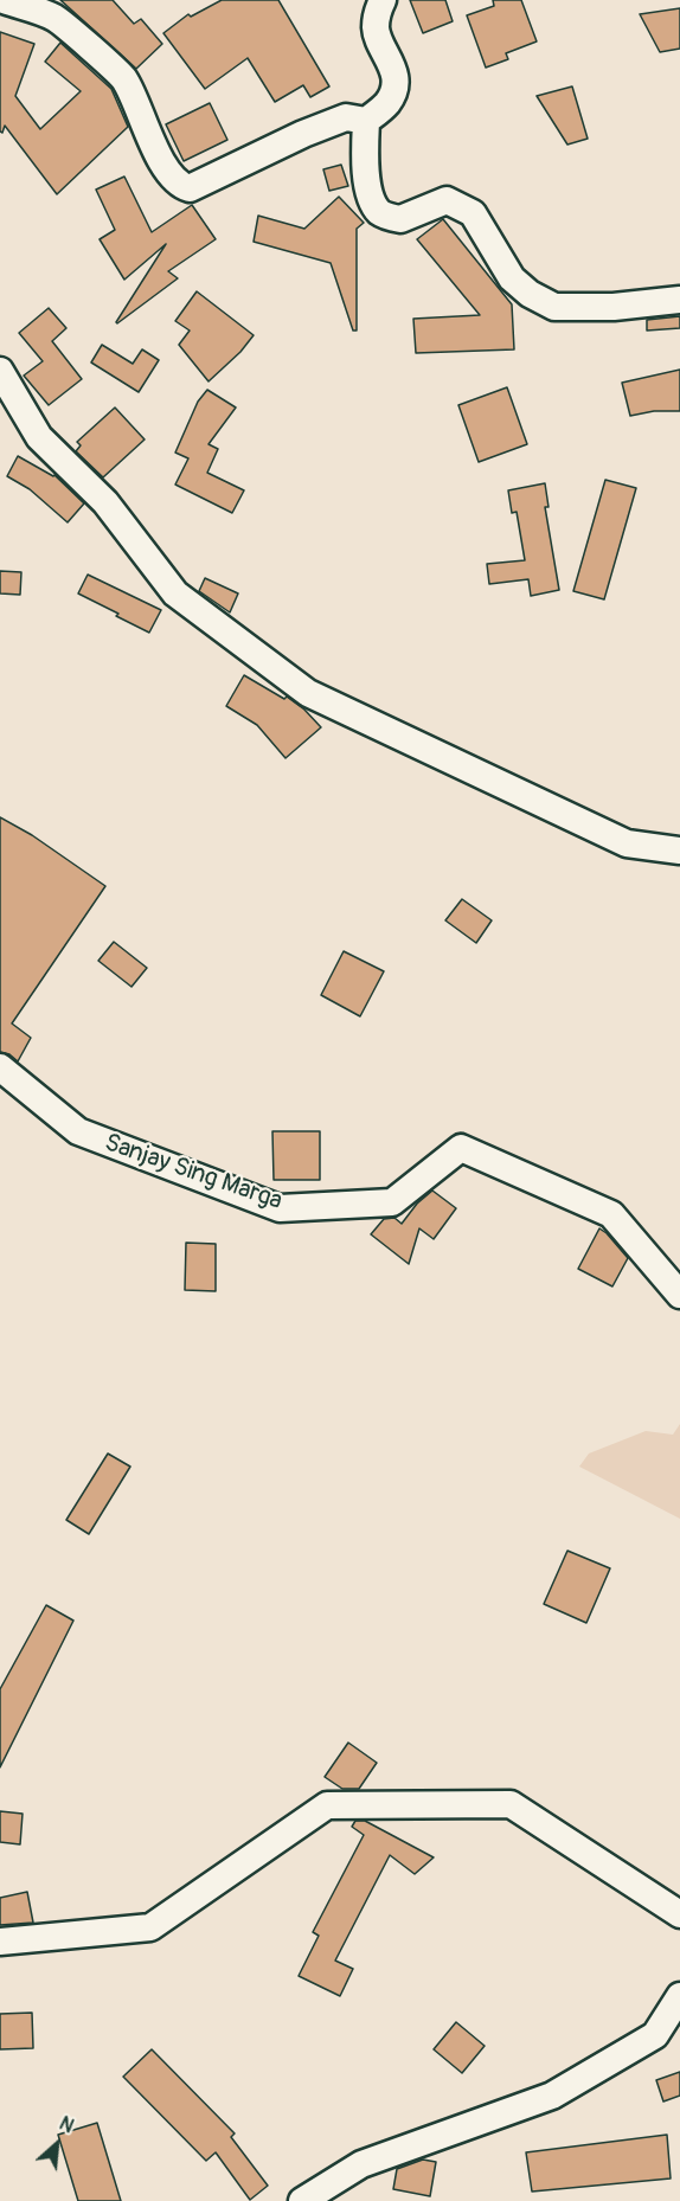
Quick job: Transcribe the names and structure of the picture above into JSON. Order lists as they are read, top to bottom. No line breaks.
{"streets":{"street":["Sanjay Sing Marga"]},"north":"top right"}
